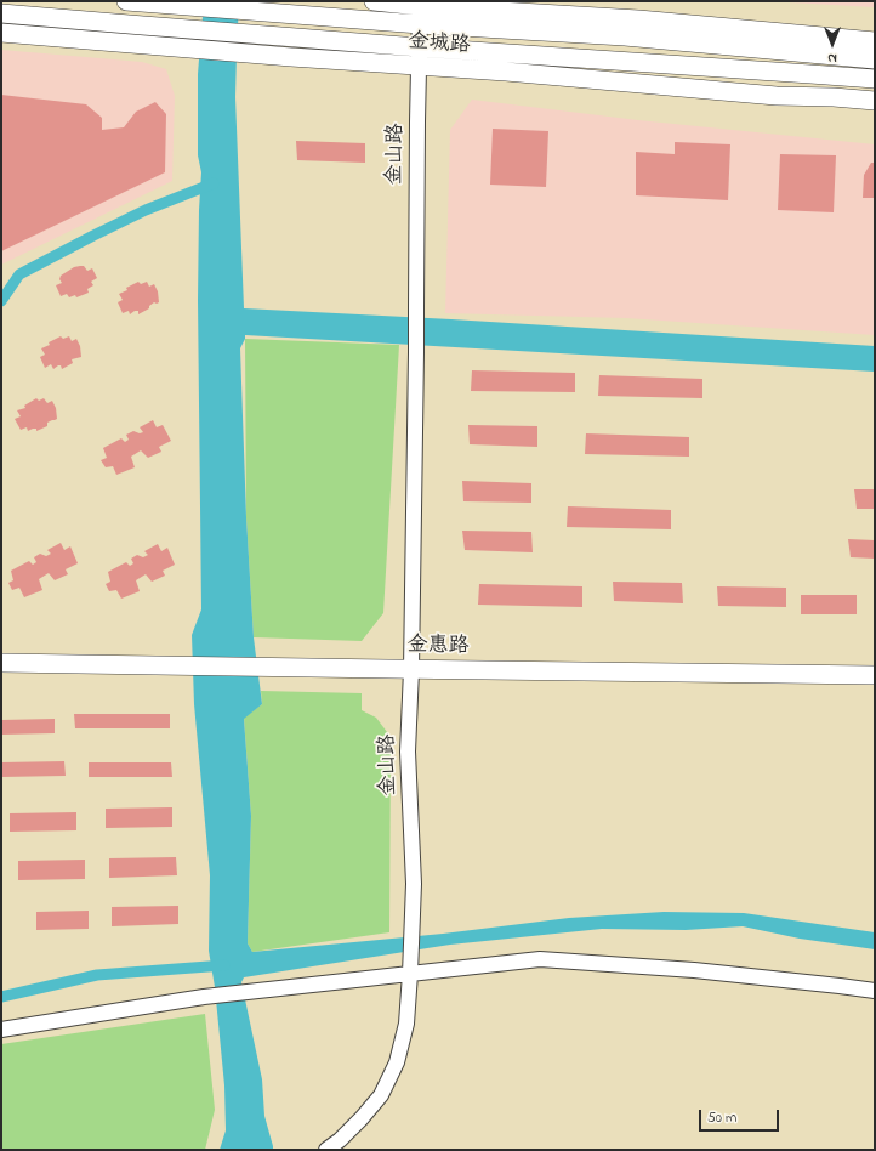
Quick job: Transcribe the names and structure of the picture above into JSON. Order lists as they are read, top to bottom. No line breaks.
{"streets":{"main road":["金城路","金惠路"],"street":["金山路"]},"crossings":[["金城路","金山路"],["金山路","金惠路"]],"scale_bar":"50 m","north":"bottom"}
